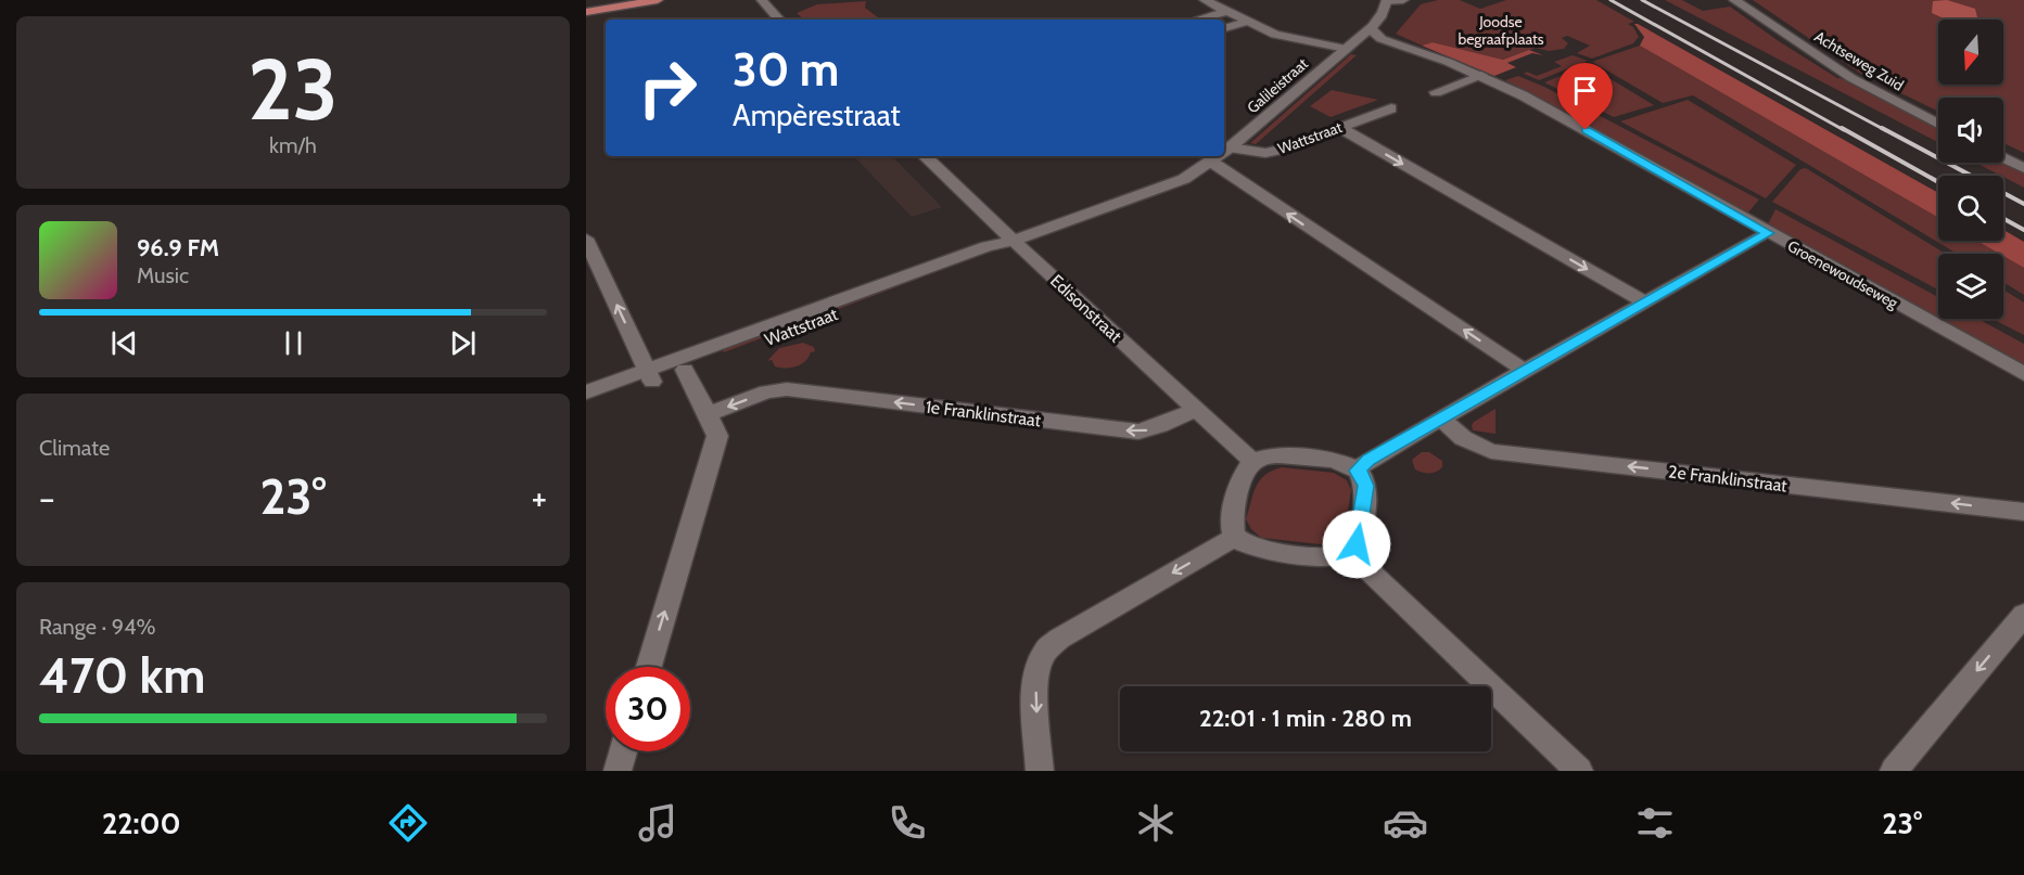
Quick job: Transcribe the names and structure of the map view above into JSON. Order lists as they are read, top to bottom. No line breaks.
{"streets":{"street":["Achtseweg Zuid","Galileistraat","Wattstraat","Groenewoudseweg","Edisonstraat","1e Franklinstraat","2e Franklinstraat"]},"crossings":[["Galileistraat","Wattstraat"],["Galileistraat","Groenewoudseweg"],["Wattstraat","Edisonstraat"],["Edisonstraat","1e Franklinstraat"]],"one_way":["1e Franklinstraat","2e Franklinstraat"],"parks":["Joodse begraafplaats"],"north":"bottom","page":{"tile":[["23","km/h"],"Climate",["Range · 94%","470 km"]],"turn":["30 m","Ampèrestraat"],"song":["96.9 FM","Music"],"heat":["−","23°","+"],"limit":"30","trip":"22:01 · 1 min · 280 m","tabs":["22:00","23°"]}}
